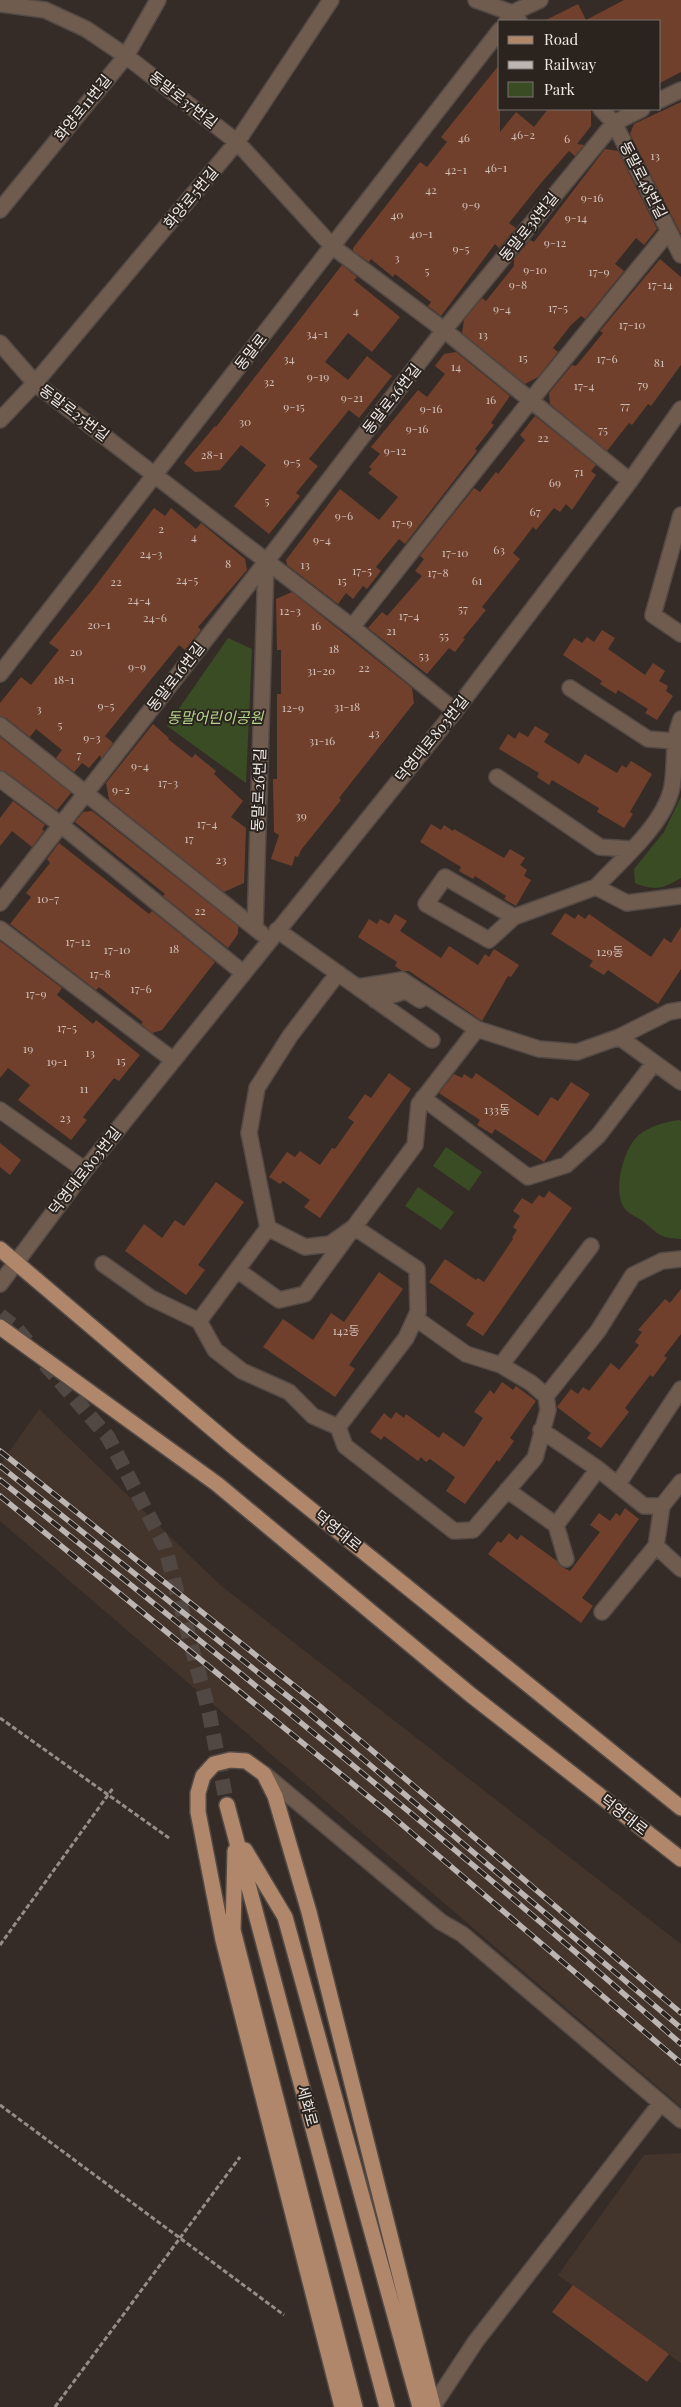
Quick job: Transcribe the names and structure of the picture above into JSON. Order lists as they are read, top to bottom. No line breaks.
{"streets":{"main road":["덕영대로","세화로"],"street":["동말로37번길","화양로11번길","동말로48번길","화양로5번길","동말로38번길","동말로","동말로26번길","동말로25번길","동말로16번길","덕영대로803번길"]},"crossings":[["동말로37번길","화양로11번길"],["동말로37번길","화양로5번길"],["동말로37번길","동말로"],["동말로48번길","동말로38번길"],["화양로5번길","동말로25번길"],["동말로38번길","동말로26번길"],["동말로","동말로25번길"],["동말로26번길","동말로16번길"],["덕영대로803번길","덕영대로"]],"parks":["동말어린이공원"],"house_numbers":["46-2","46","6","13","46-1","42-1","42","9-16","9-9","40","9-14","40-1","9-12","9-5","3","9-10","5","17-9","9-8","17-14","17-5","9-4","4","17-10","34-1","13","15","34","17-6","81","14","9-19","32","79","17-4","9-21","16","77","9-15","9-16","30","9-16","75","22","9-12","28-1","9-5","71","69","5","67","9-6","17-9","2","4","9-4","63","17-10","24-3","8","13","17-5","17-8","24-5","15","61","22","24-4","57","12-3","17-4","24-6","20-1","16","21","55","18","20","53","9-9","22","31-20","18-1","9-5","31-18","12-9","3","5","43","9-3","31-16","7","9-4","17-3","9-2","39","17-4","17","23","10-7","22","17-12","18","17-10","129동","17-8","17-6","17-9","17-5","19","13","15","19-1","11","133동","23","142동"],"legend":["Road","Railway","Park"]}
